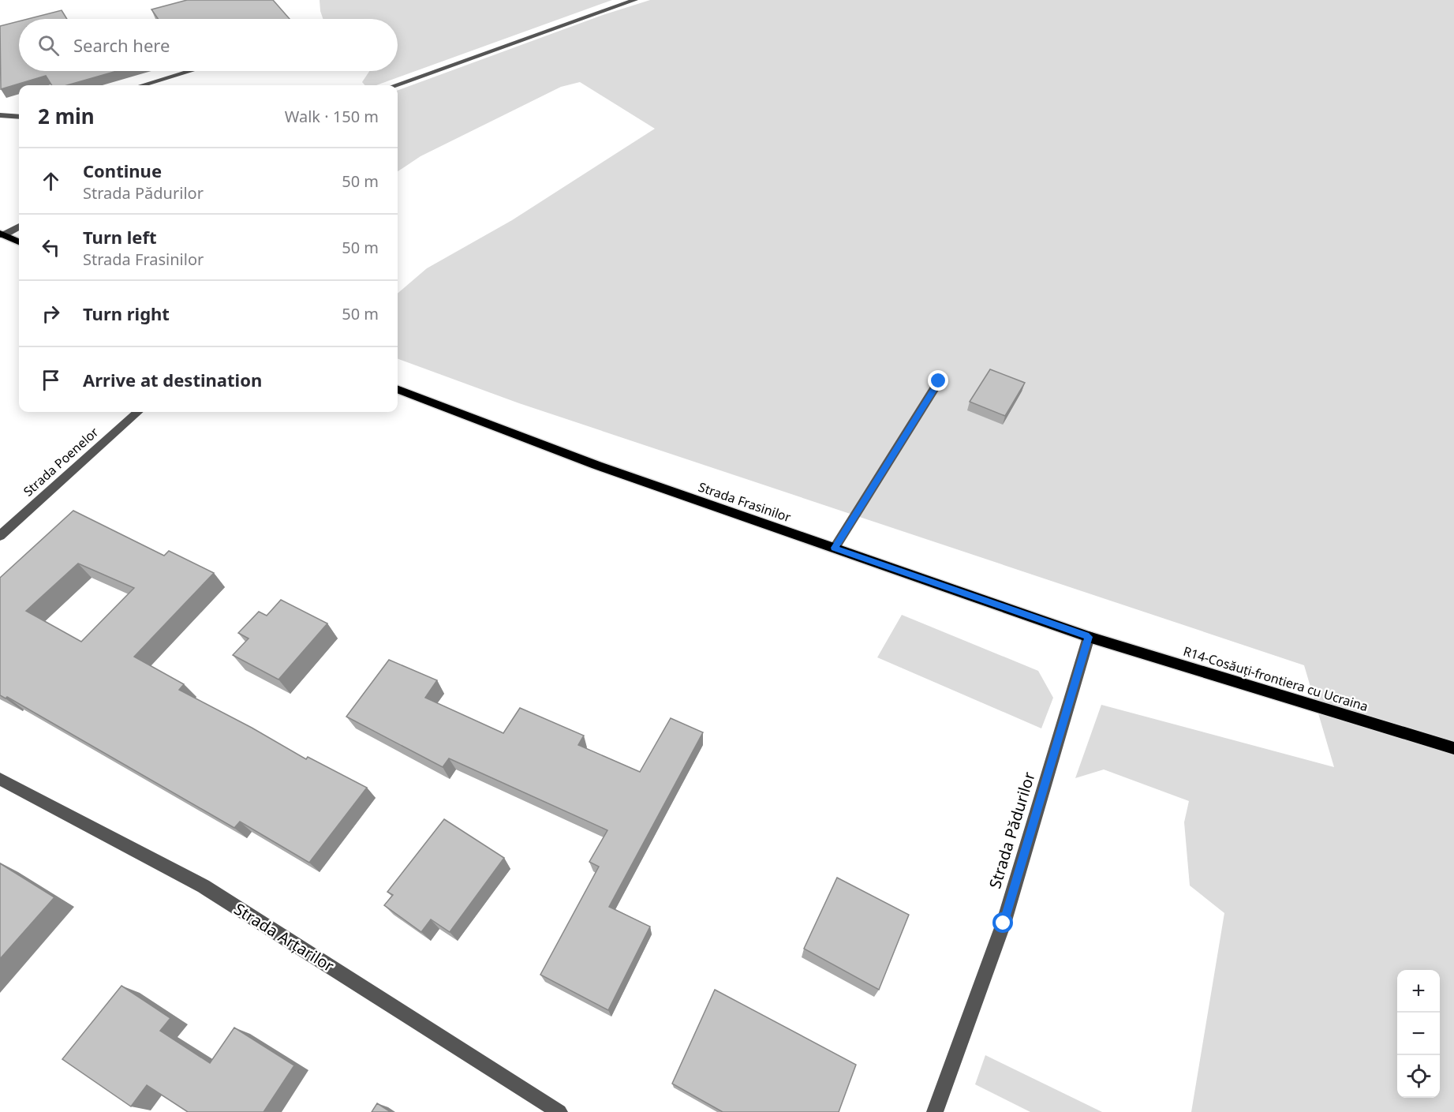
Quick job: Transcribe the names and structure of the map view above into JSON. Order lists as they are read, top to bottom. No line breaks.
{"streets":{"main road":["Strada Frasinilor","R14-Cosăuți-frontiera cu Ucraina"],"street":["Strada Poenelor","Strada Pădurilor","Strada Arțarilor"]},"crossings":[["Strada Frasinilor","R14-Cosăuți-frontiera cu Ucraina"],["Strada Frasinilor","Strada Pădurilor"],["R14-Cosăuți-frontiera cu Ucraina","Strada Pădurilor"]],"page":{"search":"Search here","heading":["2 min","Walk · 150 m"],"list":[["Continue","Strada Pădurilor","50 m"],["Turn left","Strada Frasinilor","50 m"],["Turn right","50 m"],"Arrive at destination"],"map_buttons":["+","−"]}}
